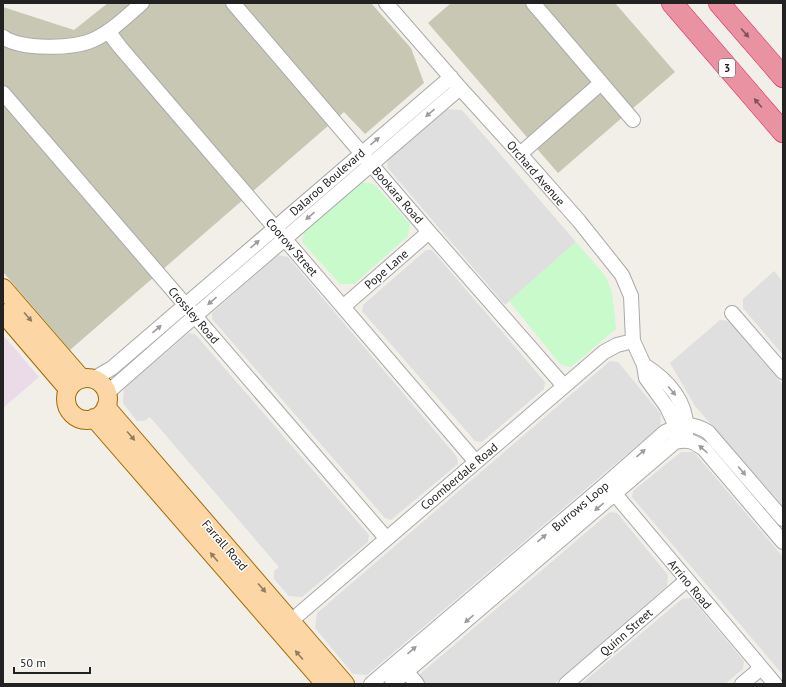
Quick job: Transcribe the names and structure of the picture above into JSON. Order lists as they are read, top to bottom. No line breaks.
{"streets":{"highway":["3"],"main road":["Farrall Road"],"street":["Orchard Avenue","Dalaroo Boulevard","Bookara Road","Coorow Street","Pope Lane","Crossley Road","Coomberdale Road","Burrows Loop","Arrino Road","Quinn Street"]},"crossings":[["Orchard Avenue","Dalaroo Boulevard"],["Orchard Avenue","Coomberdale Road"],["Orchard Avenue","Burrows Loop"],["Dalaroo Boulevard","Bookara Road"],["Dalaroo Boulevard","Coorow Street"],["Dalaroo Boulevard","Crossley Road"],["Dalaroo Boulevard","Farrall Road"],["Bookara Road","Pope Lane"],["Bookara Road","Coomberdale Road"],["Coorow Street","Pope Lane"],["Coorow Street","Coomberdale Road"],["Crossley Road","Coomberdale Road"],["Coomberdale Road","Farrall Road"],["Burrows Loop","Arrino Road"],["Arrino Road","Quinn Street"]],"scale_bar":"50 m"}
